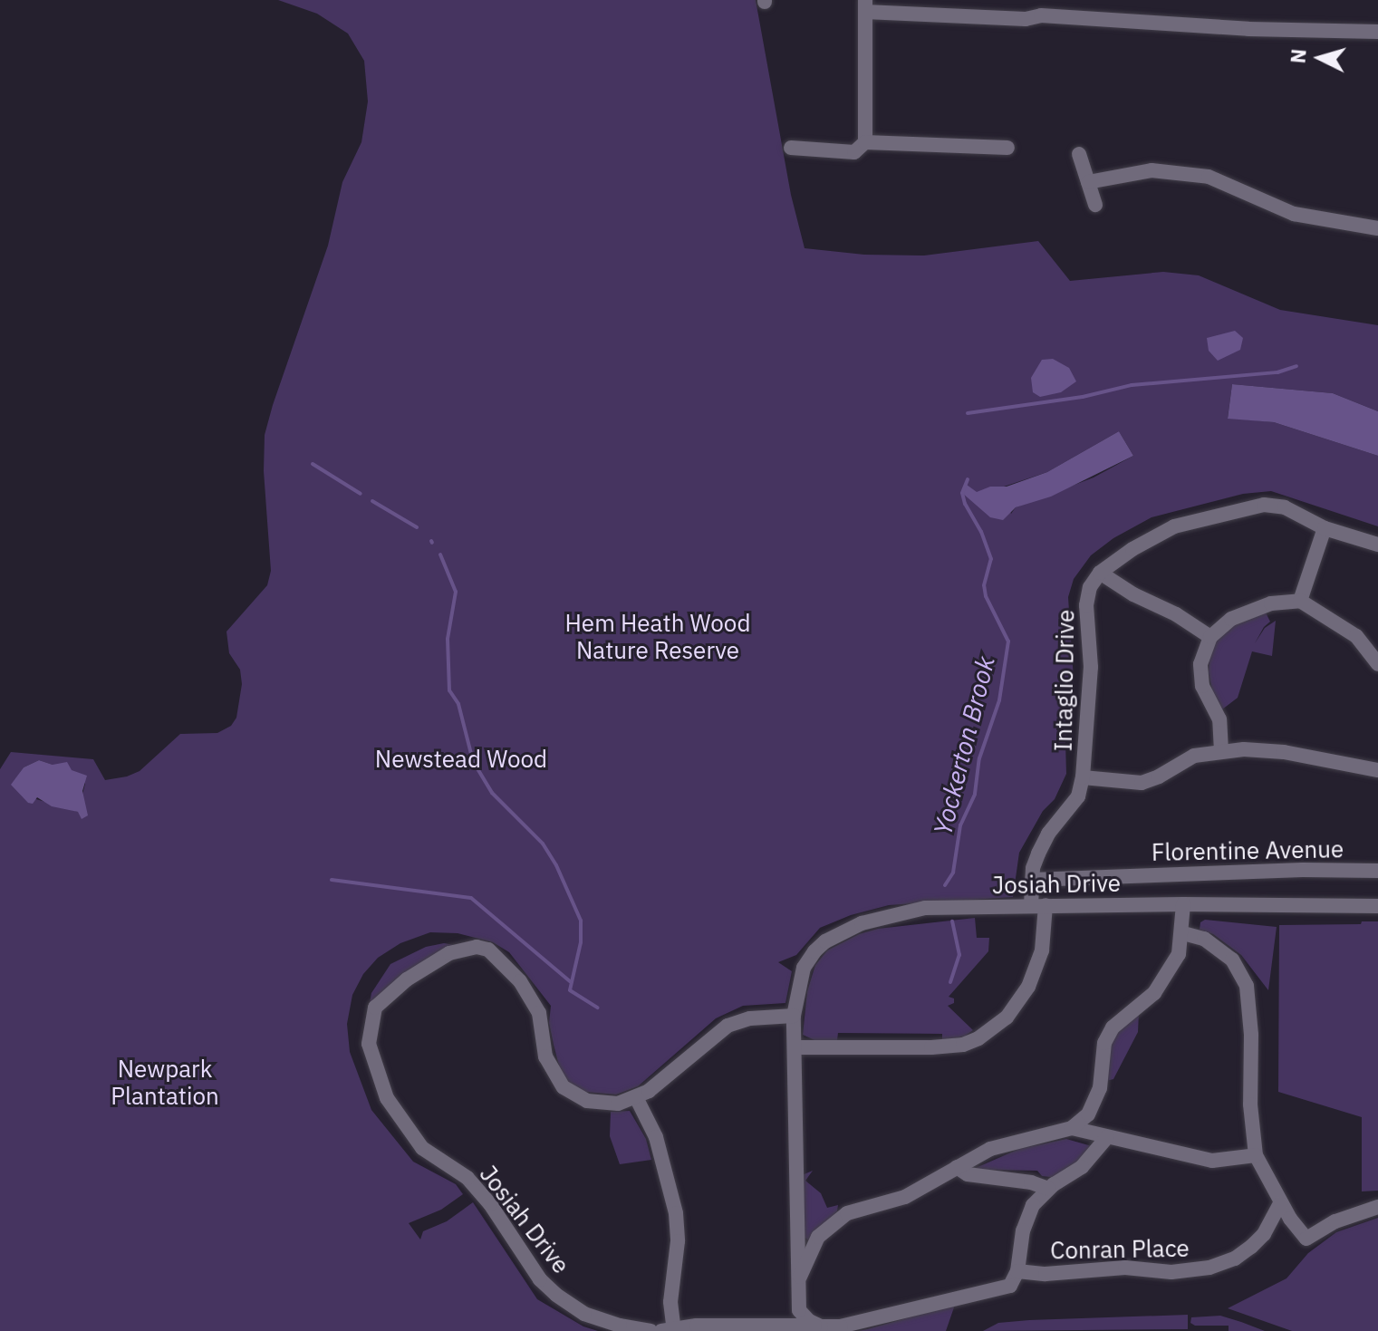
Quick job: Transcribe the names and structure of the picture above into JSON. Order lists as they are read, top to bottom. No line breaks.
{"streets":{"street":["Intaglio Drive","Florentine Avenue","Josiah Drive","Conran Place"]},"crossings":[["Intaglio Drive","Florentine Avenue"],["Intaglio Drive","Josiah Drive"]],"water":["Yockerton Brook"],"parks":["Hem Heath Wood Nature Reserve","Newstead Wood","Newpark Plantation"],"north":"left"}
